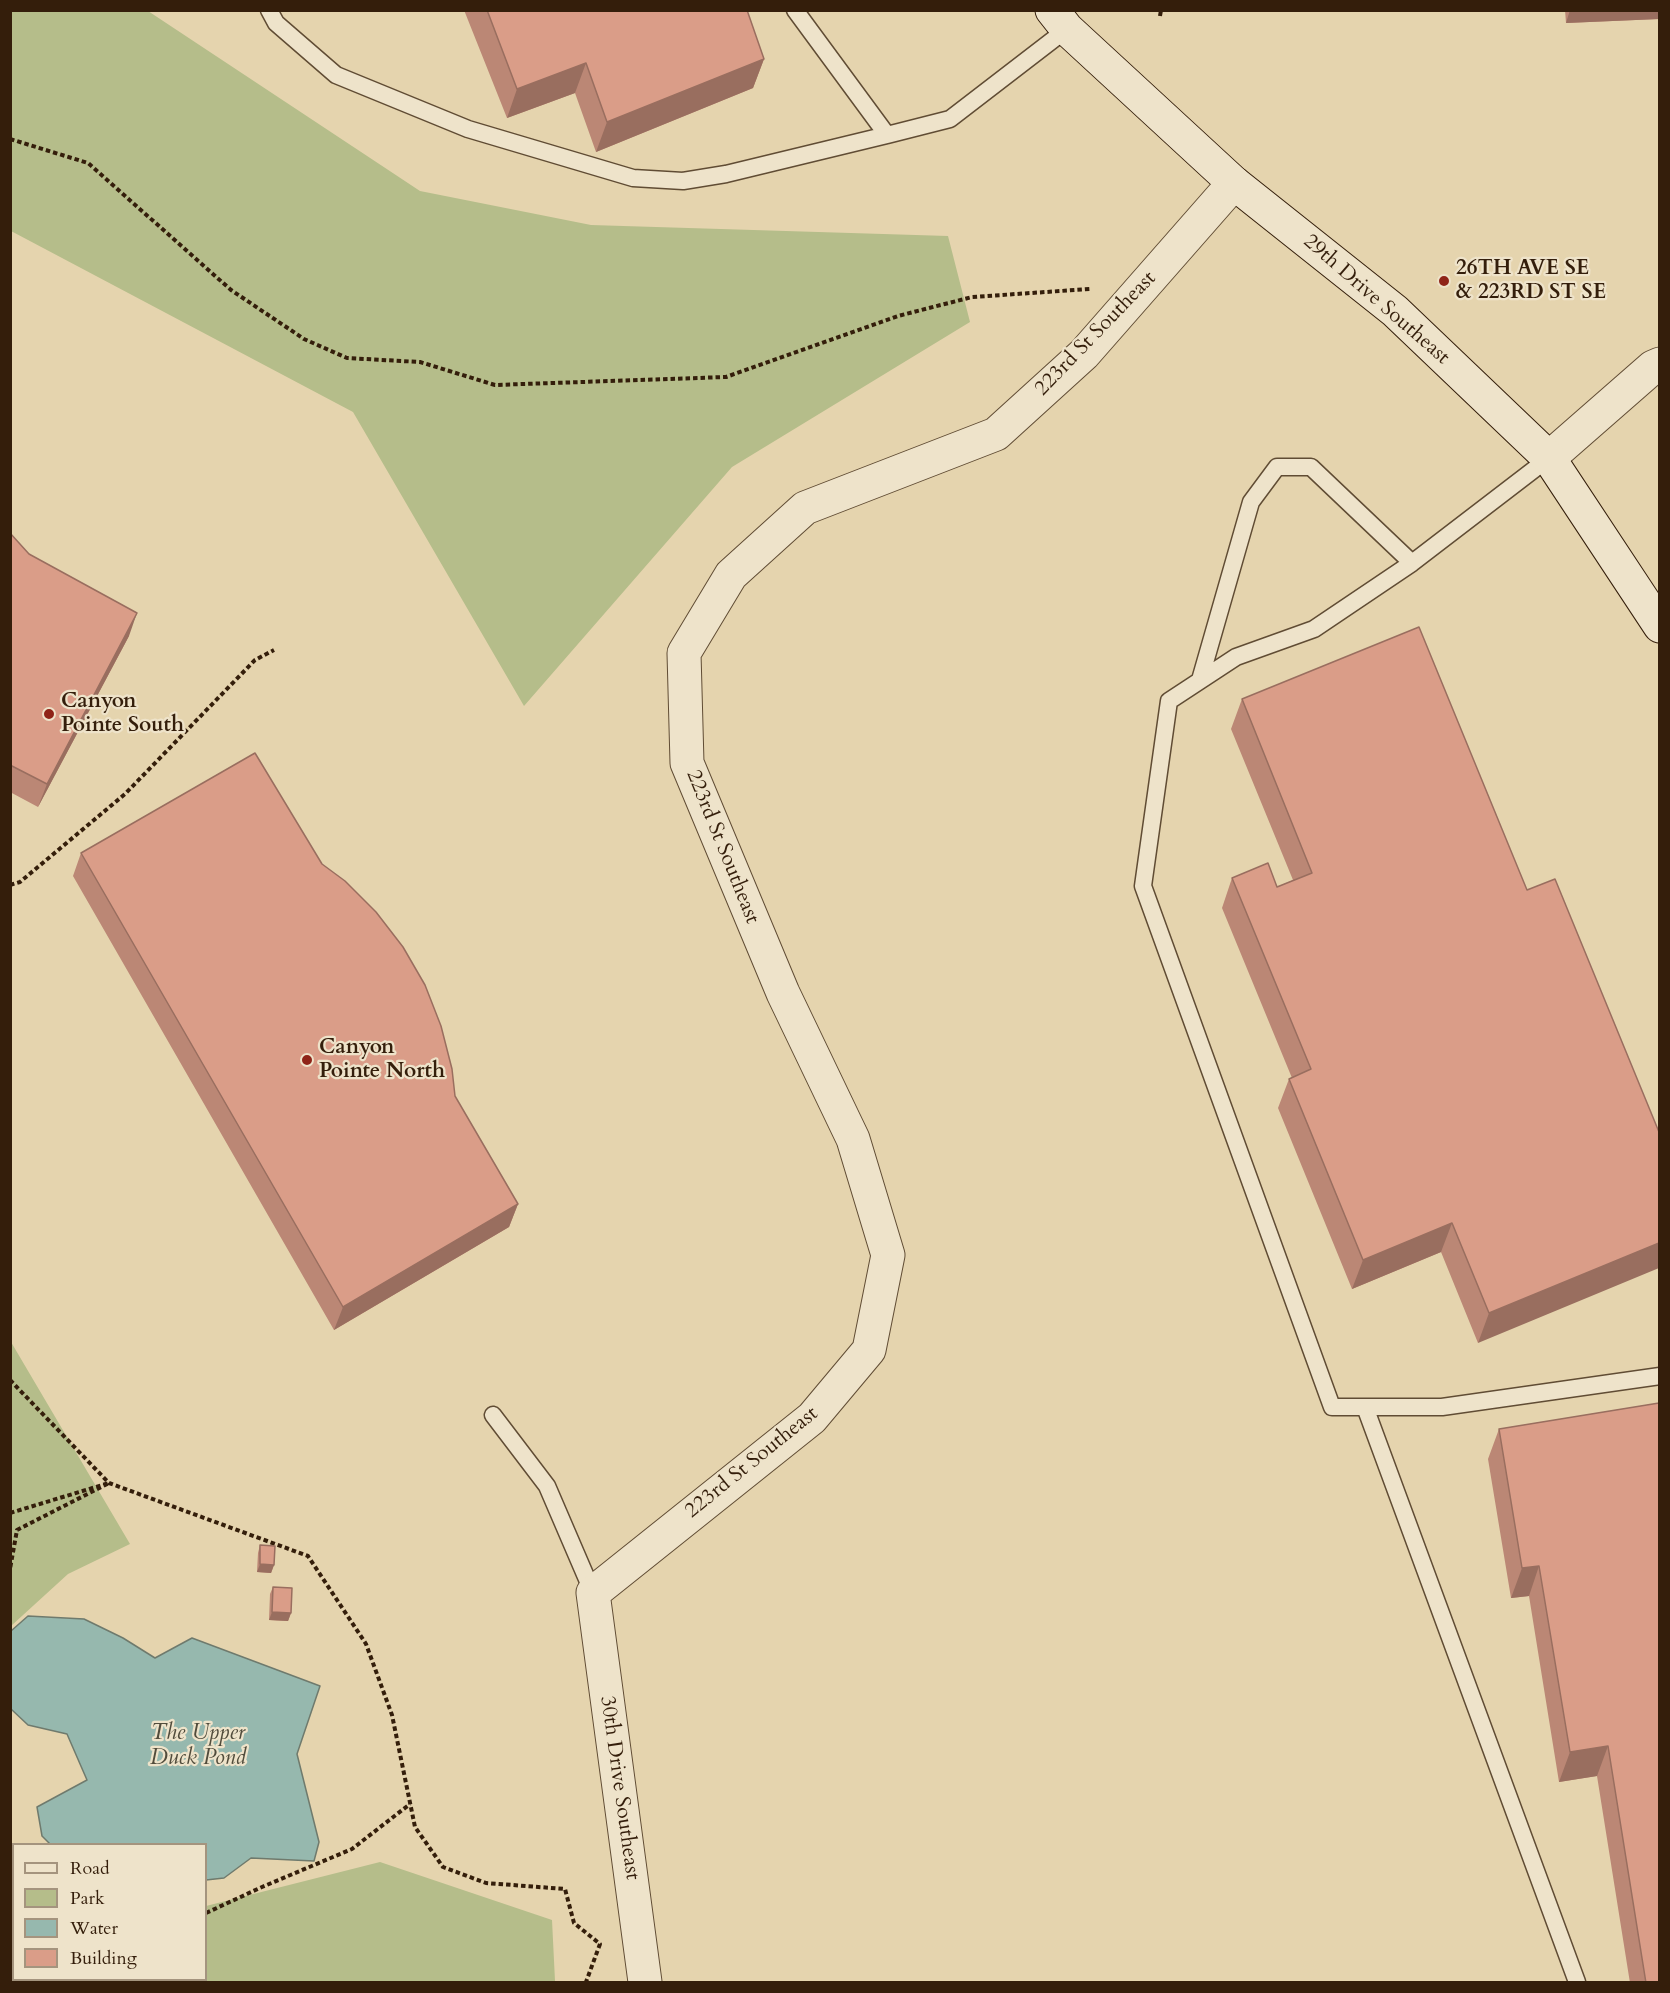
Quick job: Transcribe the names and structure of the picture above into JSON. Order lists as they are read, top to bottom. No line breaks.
{"streets":{"street":["29th Drive Southeast","223rd St Southeast","30th Drive Southeast"]},"crossings":[["29th Drive Southeast","223rd St Southeast"],["223rd St Southeast","30th Drive Southeast"]],"water":["The Upper Duck Pond"],"places":["26TH AVE SE & 223RD ST SE","Canyon Pointe South","Canyon Pointe North"],"legend":["Road","Park","Water","Building"]}
